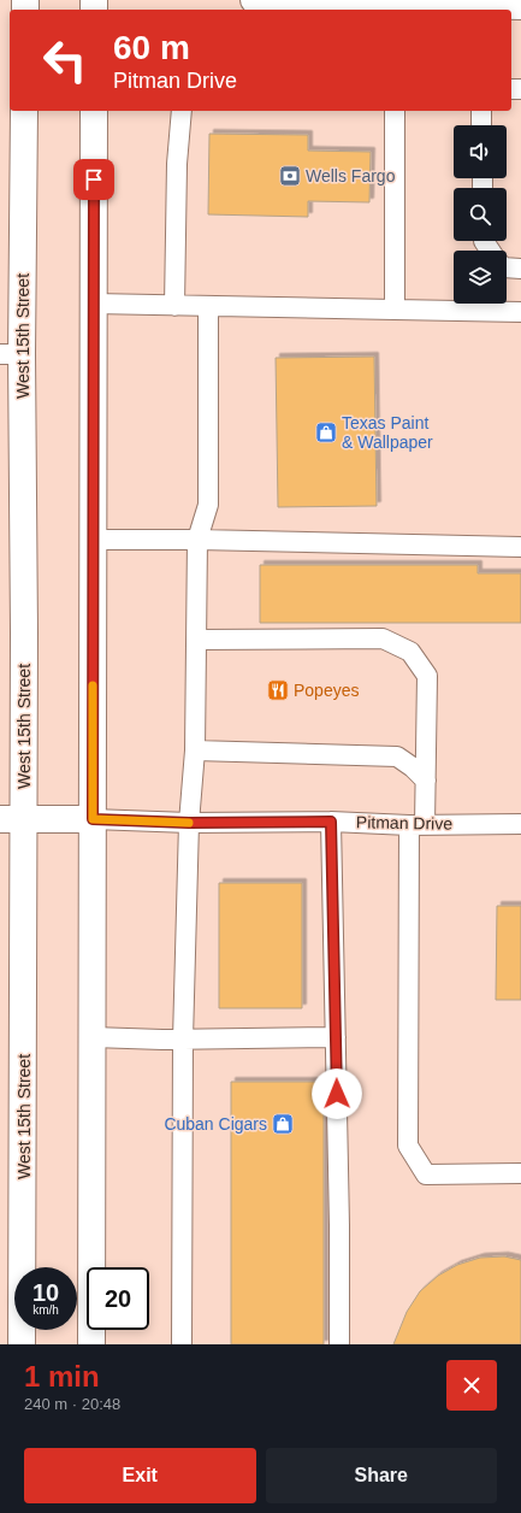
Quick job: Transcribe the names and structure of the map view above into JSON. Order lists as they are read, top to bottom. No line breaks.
{"streets":{"main road":["West 15th Street","Pitman Drive"]},"crossings":[["West 15th Street","Pitman Drive"]],"places":{"bank":["Wells Fargo"],"shop":["Texas Paint & Wallpaper","Cuban Cigars"],"restaurant":["Popeyes"]},"page":{"turn":["60 m","Pitman Drive"],"speed":"10 km/h","limit":"20","heading":["1 min","240 m · 20:48"],"buttons":["Exit","Share"]}}
